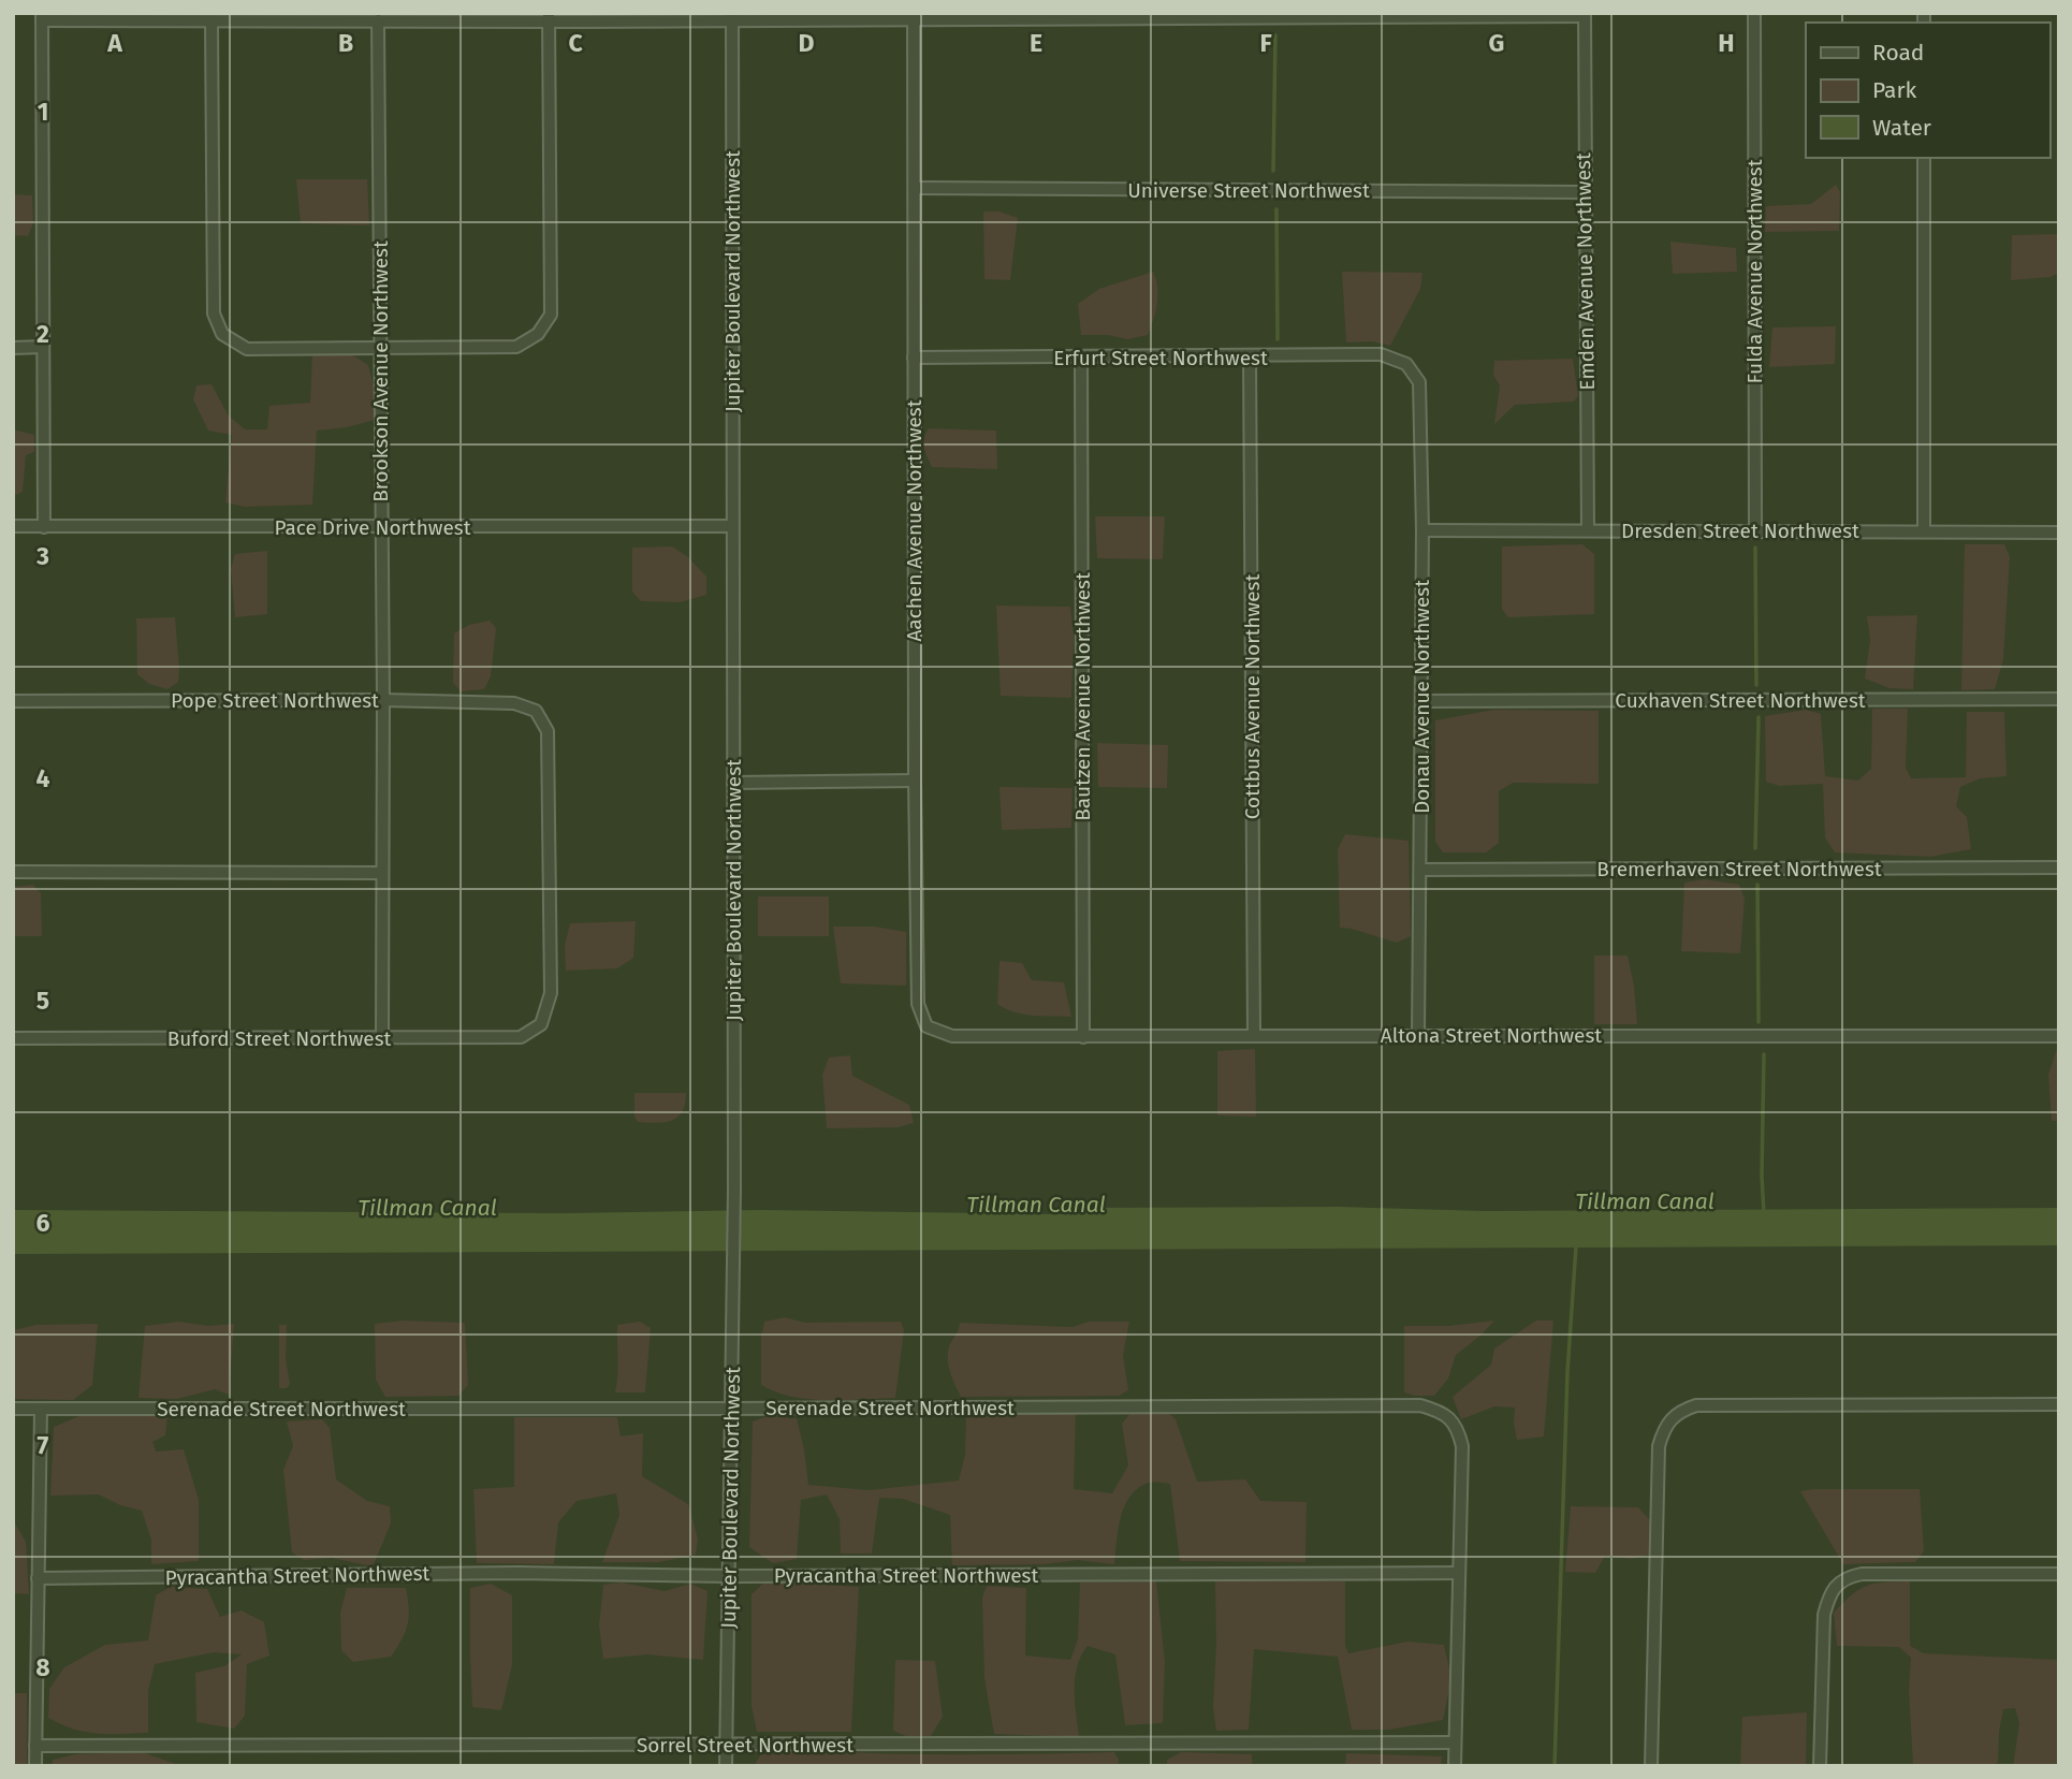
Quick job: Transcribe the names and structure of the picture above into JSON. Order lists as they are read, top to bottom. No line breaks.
{"streets":{"street":["Universe Street Northwest","Emden Avenue Northwest","Fulda Avenue Northwest","Jupiter Boulevard Northwest","Erfurt Street Northwest","Brookson Avenue Northwest","Aachen Avenue Northwest","Pace Drive Northwest","Dresden Street Northwest","Bautzen Avenue Northwest","Cottbus Avenue Northwest","Donau Avenue Northwest","Pope Street Northwest","Cuxhaven Street Northwest","Bremerhaven Street Northwest","Altona Street Northwest","Buford Street Northwest","Serenade Street Northwest","Pyracantha Street Northwest","Sorrel Street Northwest"]},"crossings":[["Universe Street Northwest","Emden Avenue Northwest"],["Universe Street Northwest","Aachen Avenue Northwest"],["Emden Avenue Northwest","Dresden Street Northwest"],["Fulda Avenue Northwest","Dresden Street Northwest"],["Jupiter Boulevard Northwest","Pace Drive Northwest"],["Jupiter Boulevard Northwest","Serenade Street Northwest"],["Jupiter Boulevard Northwest","Pyracantha Street Northwest"],["Jupiter Boulevard Northwest","Sorrel Street Northwest"],["Erfurt Street Northwest","Aachen Avenue Northwest"],["Erfurt Street Northwest","Bautzen Avenue Northwest"],["Erfurt Street Northwest","Cottbus Avenue Northwest"],["Erfurt Street Northwest","Donau Avenue Northwest"],["Brookson Avenue Northwest","Pace Drive Northwest"],["Brookson Avenue Northwest","Pope Street Northwest"],["Brookson Avenue Northwest","Buford Street Northwest"],["Aachen Avenue Northwest","Altona Street Northwest"],["Dresden Street Northwest","Donau Avenue Northwest"],["Bautzen Avenue Northwest","Altona Street Northwest"],["Cottbus Avenue Northwest","Altona Street Northwest"],["Donau Avenue Northwest","Cuxhaven Street Northwest"],["Donau Avenue Northwest","Bremerhaven Street Northwest"],["Donau Avenue Northwest","Altona Street Northwest"],["Pope Street Northwest","Buford Street Northwest"],["Serenade Street Northwest","Pyracantha Street Northwest"]],"water":["Tillman Canal"],"legend":["Road","Park","Water"],"grid":{"columns":["A","B","C","D","E","F","G","H"],"rows":["1","2","3","4","5","6","7","8"]}}
